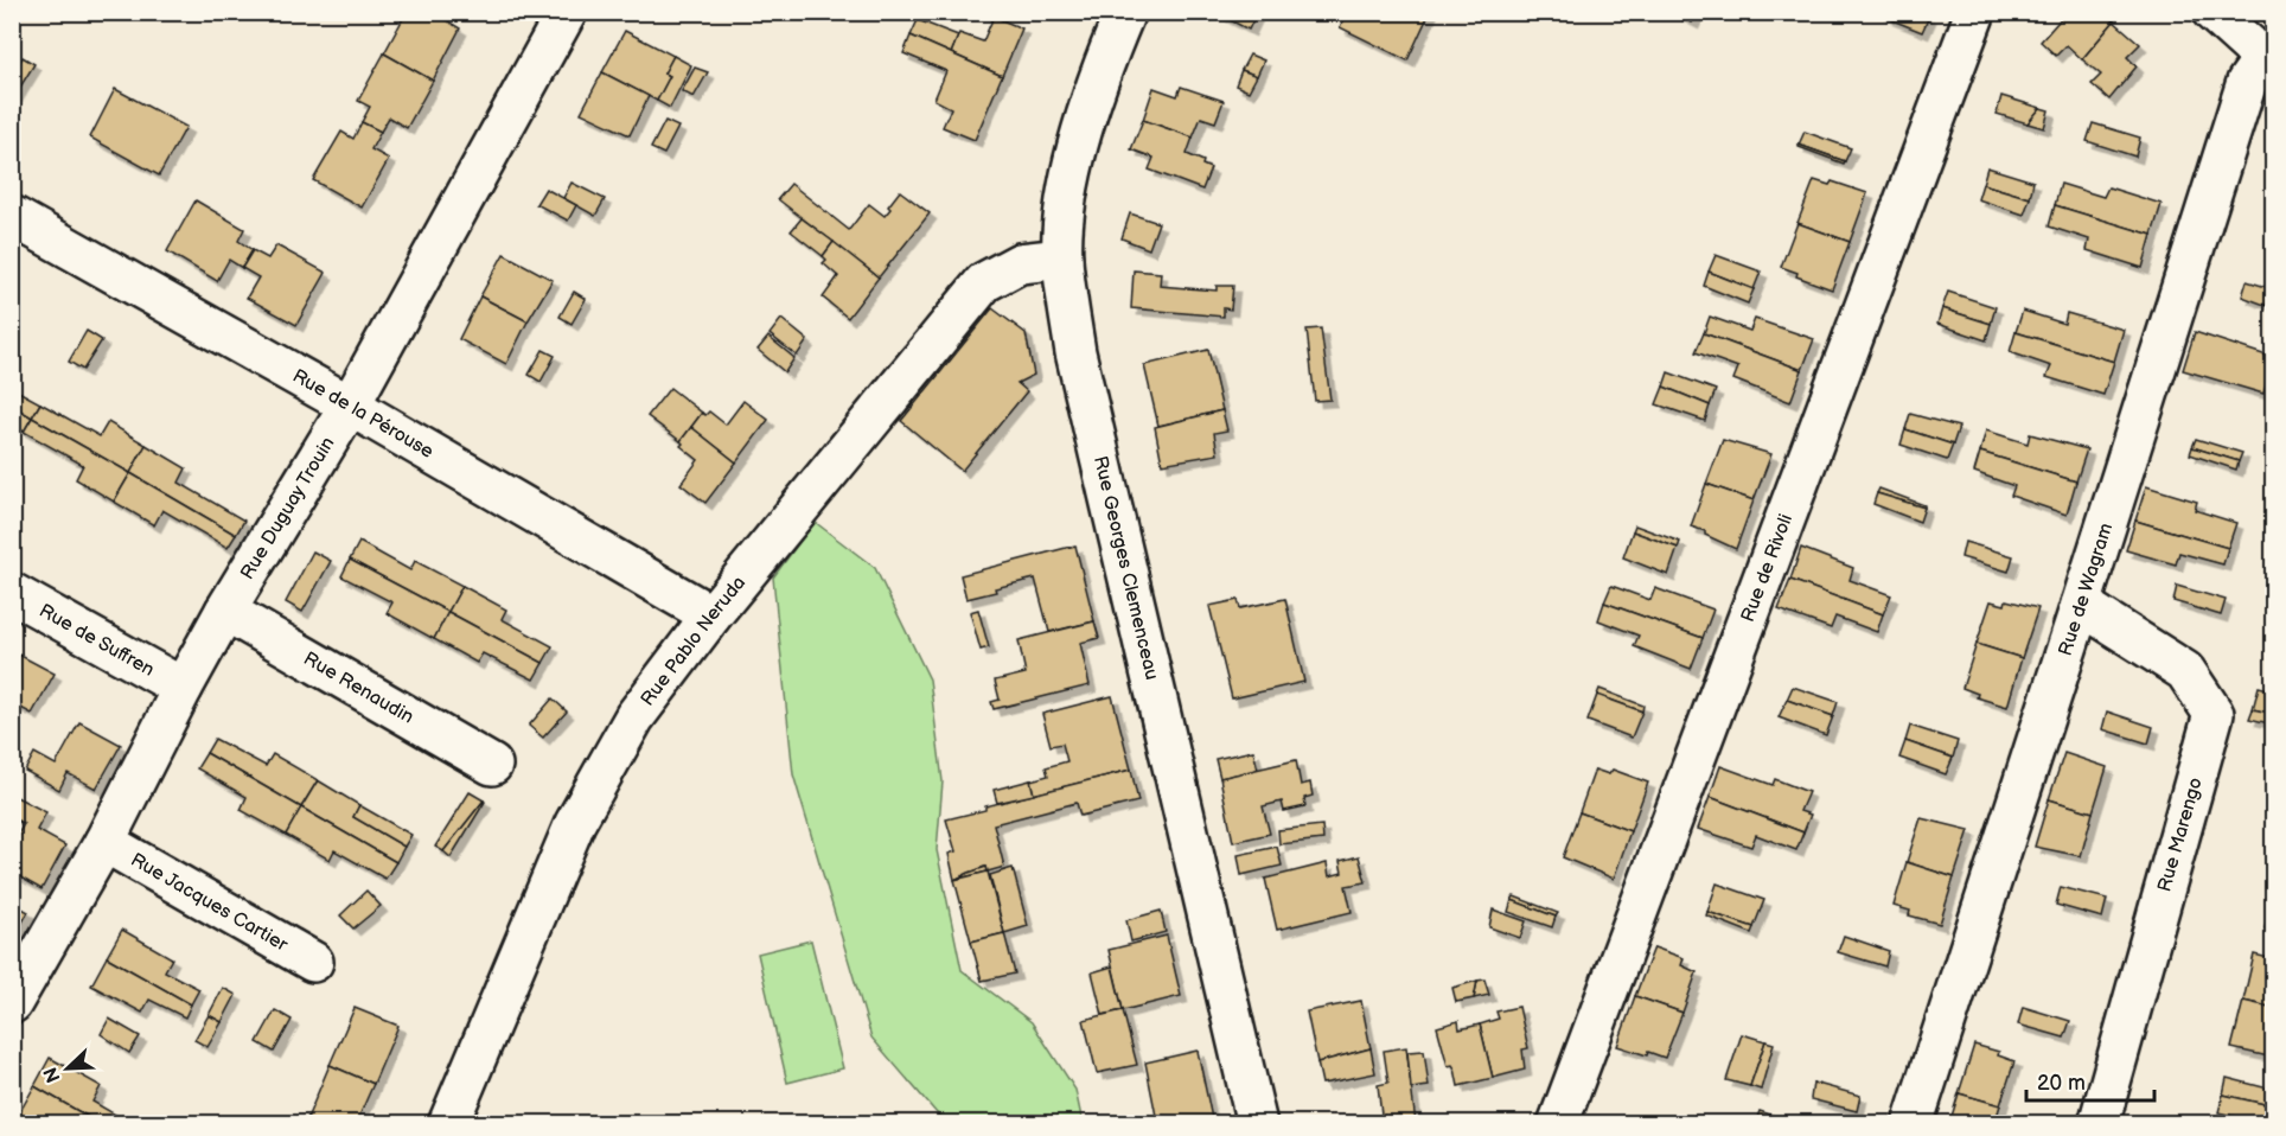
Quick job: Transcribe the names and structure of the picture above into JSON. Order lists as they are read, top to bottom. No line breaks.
{"streets":{"street":["Rue de la Pérouse","Rue Duguay Trouin","Rue Georges Clemenceau","Rue de Rivoli","Rue de Wagram","Rue de Suffren","Rue Pablo Neruda","Rue Renaudin","Rue Marengo","Rue Jacques Cartier"]},"crossings":[["Rue de la Pérouse","Rue Duguay Trouin"],["Rue de la Pérouse","Rue Pablo Neruda"],["Rue Duguay Trouin","Rue de Suffren"],["Rue Duguay Trouin","Rue Renaudin"],["Rue Duguay Trouin","Rue Jacques Cartier"],["Rue Georges Clemenceau","Rue Pablo Neruda"],["Rue de Wagram","Rue Marengo"]],"scale_bar":"20 m","north":"bottom left"}
